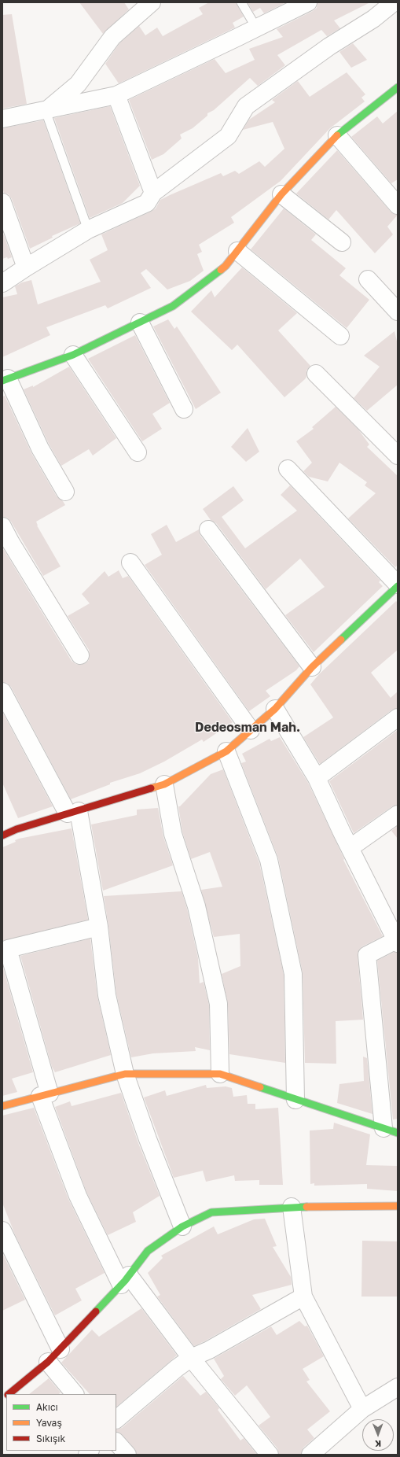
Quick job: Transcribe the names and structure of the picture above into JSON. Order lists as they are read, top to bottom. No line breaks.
{"districts":["Dedeosman Mah."],"legend":["Akıcı","Yavaş","Sıkışık"],"north":"bottom"}
